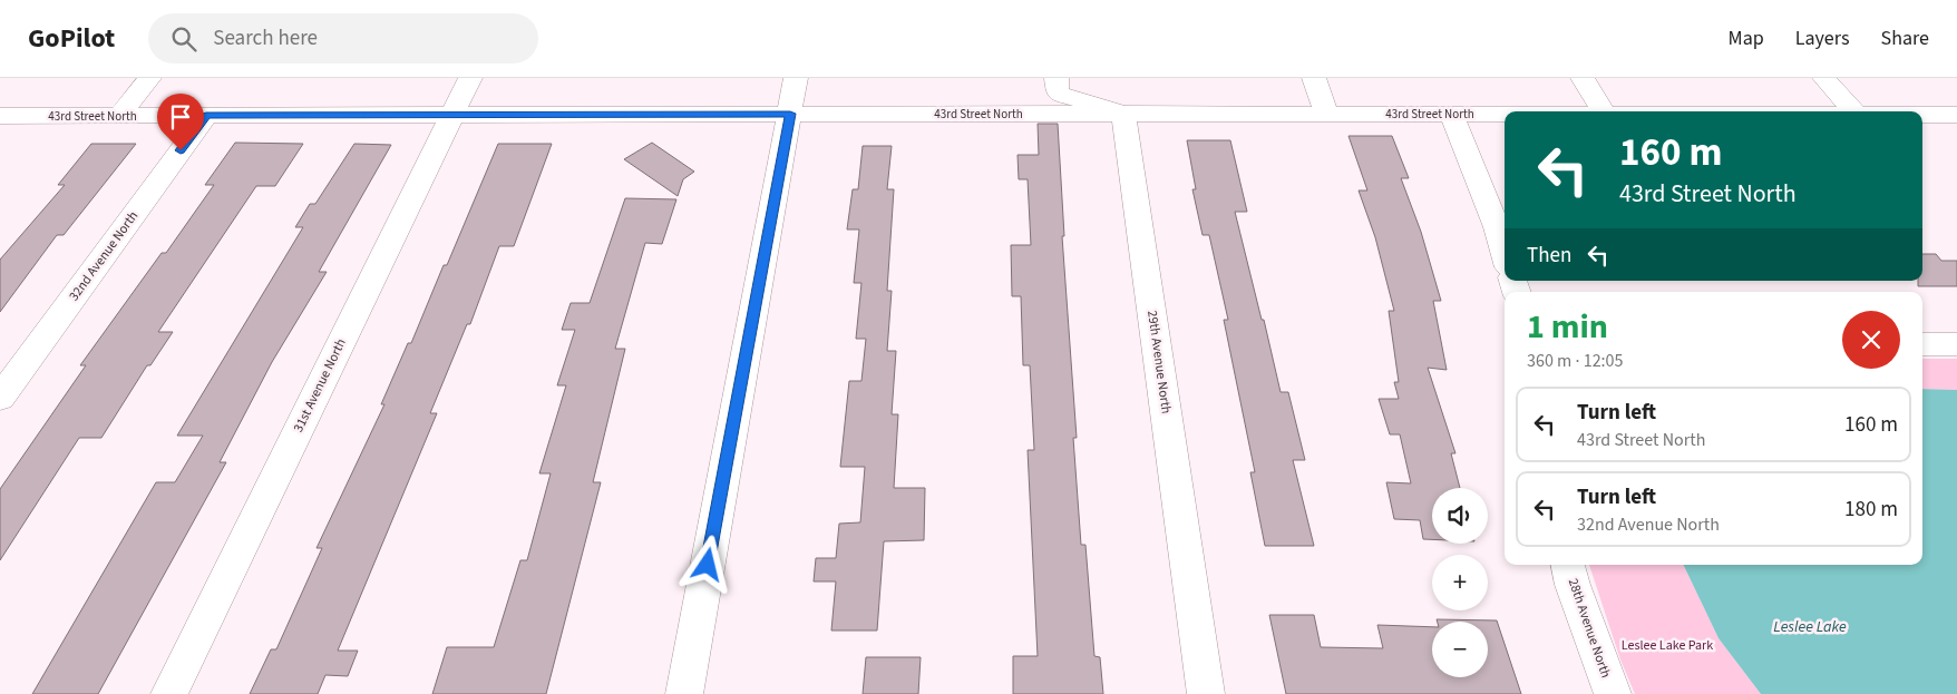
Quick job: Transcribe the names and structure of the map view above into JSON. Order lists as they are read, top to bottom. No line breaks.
{"streets":{"street":["43rd Street North","32nd Avenue North","29th Avenue North","31st Avenue North","28th Avenue North"]},"crossings":[["43rd Street North","32nd Avenue North"],["43rd Street North","29th Avenue North"],["43rd Street North","31st Avenue North"]],"water":["Leslee Lake"],"parks":["Leslee Lake Park"],"page":{"header":"GoPilot","search":"Search here","nav":["Map","Layers","Share"],"turn":["160 m","43rd Street North"],"then":"Then","heading":["1 min","360 m · 12:05"],"list":[{"name":"Turn left","note":"43rd Street North","value":"160 m"},{"name":"Turn left","note":"32nd Avenue North","value":"180 m"}],"map_buttons":["+","−"]}}
